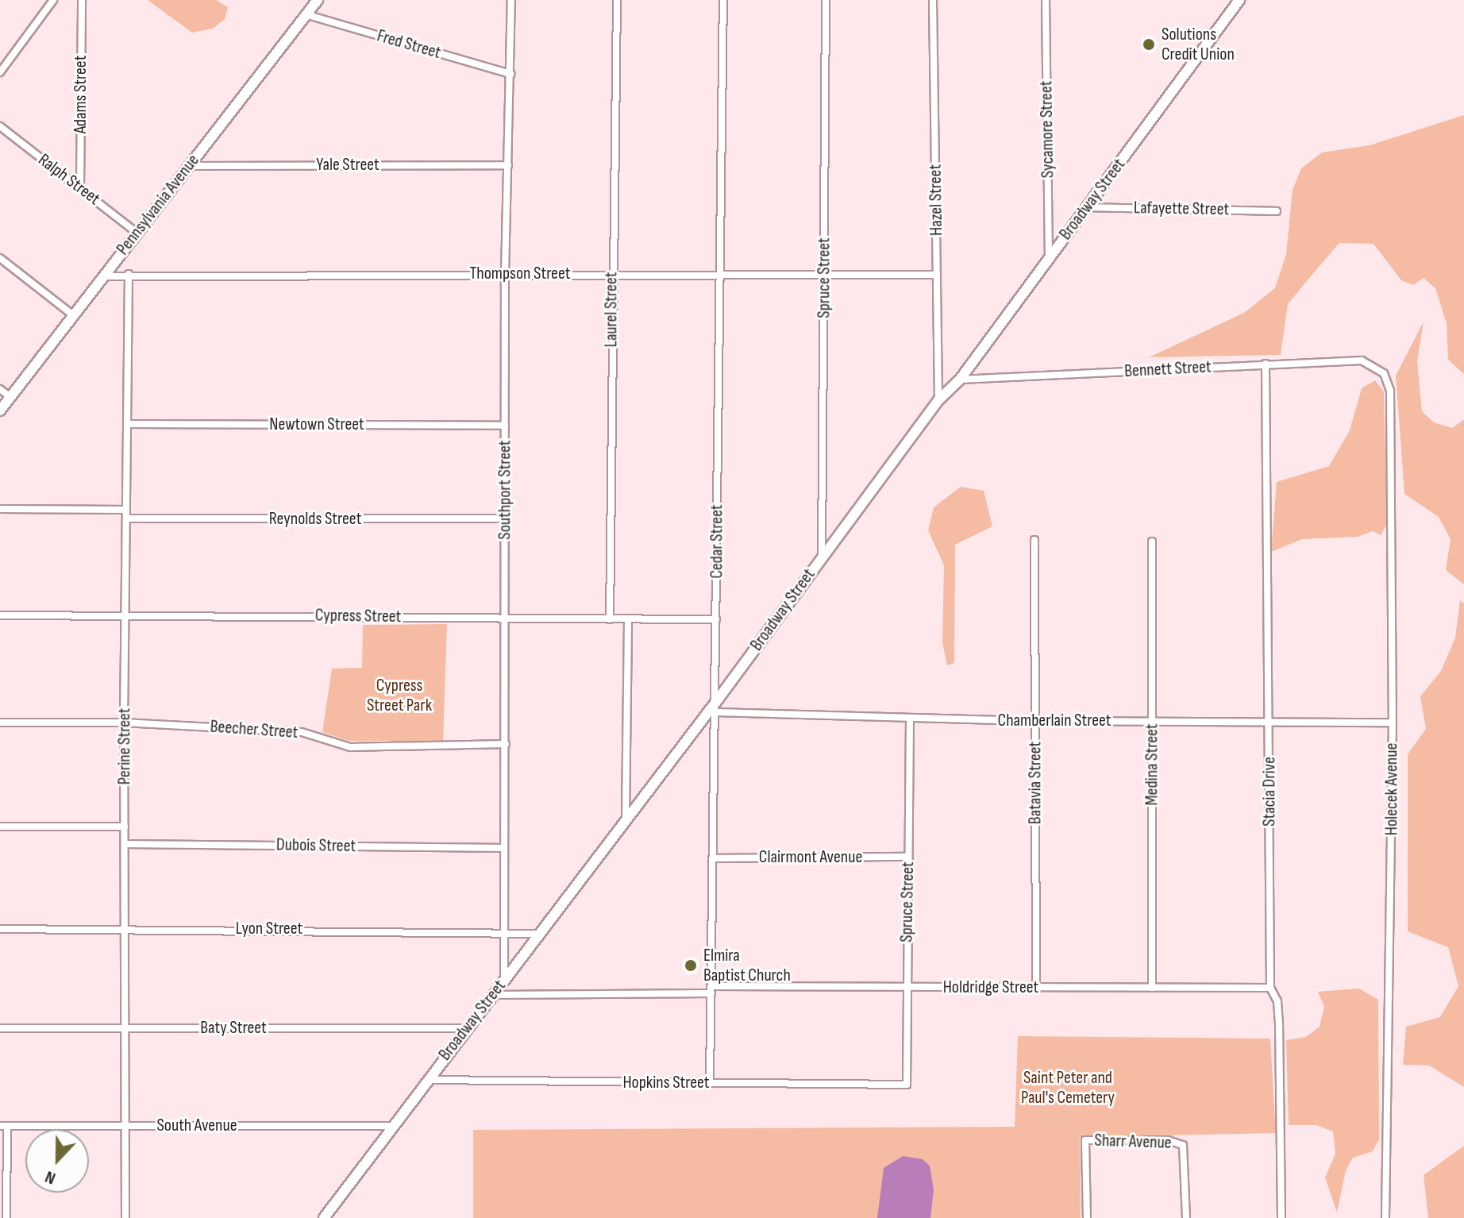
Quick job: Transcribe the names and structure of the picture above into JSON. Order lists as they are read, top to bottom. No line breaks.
{"streets":{"street":["Fred Street","Adams Street","Sycamore Street","Yale Street","Ralph Street","Broadway Street","Hazel Street","Pennsylvania Avenue","Lafayette Street","Thompson Street","Spruce Street","Laurel Street","Bennett Street","Newtown Street","Southport Street","Reynolds Street","Cedar Street","Cypress Street","Chamberlain Street","Beecher Street","Perine Street","Medina Street","Batavia Street","Holecek Avenue","Stacia Drive","Dubois Street","Clairmont Avenue","Lyon Street","Holdridge Street","Baty Street","Hopkins Street","South Avenue","Sharr Avenue"]},"crossings":[["Fred Street","Pennsylvania Avenue"],["Fred Street","Southport Street"],["Adams Street","Ralph Street"],["Sycamore Street","Broadway Street"],["Yale Street","Pennsylvania Avenue"],["Yale Street","Southport Street"],["Ralph Street","Pennsylvania Avenue"],["Broadway Street","Hazel Street"],["Broadway Street","Lafayette Street"],["Broadway Street","Spruce Street"],["Broadway Street","Bennett Street"],["Broadway Street","Southport Street"],["Broadway Street","Cedar Street"],["Broadway Street","Lyon Street"],["Broadway Street","Holdridge Street"],["Broadway Street","Baty Street"],["Broadway Street","Hopkins Street"],["Broadway Street","South Avenue"],["Hazel Street","Thompson Street"],["Pennsylvania Avenue","Thompson Street"],["Thompson Street","Spruce Street"],["Thompson Street","Laurel Street"],["Thompson Street","Southport Street"],["Thompson Street","Cedar Street"],["Thompson Street","Perine Street"],["Spruce Street","Chamberlain Street"],["Spruce Street","Clairmont Avenue"],["Spruce Street","Holdridge Street"],["Spruce Street","Hopkins Street"],["Laurel Street","Cypress Street"],["Bennett Street","Holecek Avenue"],["Bennett Street","Stacia Drive"],["Newtown Street","Southport Street"],["Newtown Street","Perine Street"],["Southport Street","Reynolds Street"],["Southport Street","Cypress Street"],["Southport Street","Beecher Street"],["Southport Street","Dubois Street"],["Southport Street","Lyon Street"],["Reynolds Street","Perine Street"],["Cedar Street","Cypress Street"],["Cedar Street","Chamberlain Street"],["Cedar Street","Clairmont Avenue"],["Cedar Street","Holdridge Street"],["Cedar Street","Hopkins Street"],["Cypress Street","Perine Street"],["Chamberlain Street","Medina Street"],["Chamberlain Street","Batavia Street"],["Chamberlain Street","Holecek Avenue"],["Chamberlain Street","Stacia Drive"],["Beecher Street","Perine Street"],["Perine Street","Dubois Street"],["Perine Street","Lyon Street"],["Perine Street","Baty Street"],["Perine Street","South Avenue"],["Medina Street","Holdridge Street"],["Batavia Street","Holdridge Street"],["Stacia Drive","Holdridge Street"]],"parks":["Cypress Street Park","Saint Peter and Paul's Cemetery"],"places":["Solutions Credit Union","Elmira Baptist Church"],"north":"bottom"}
